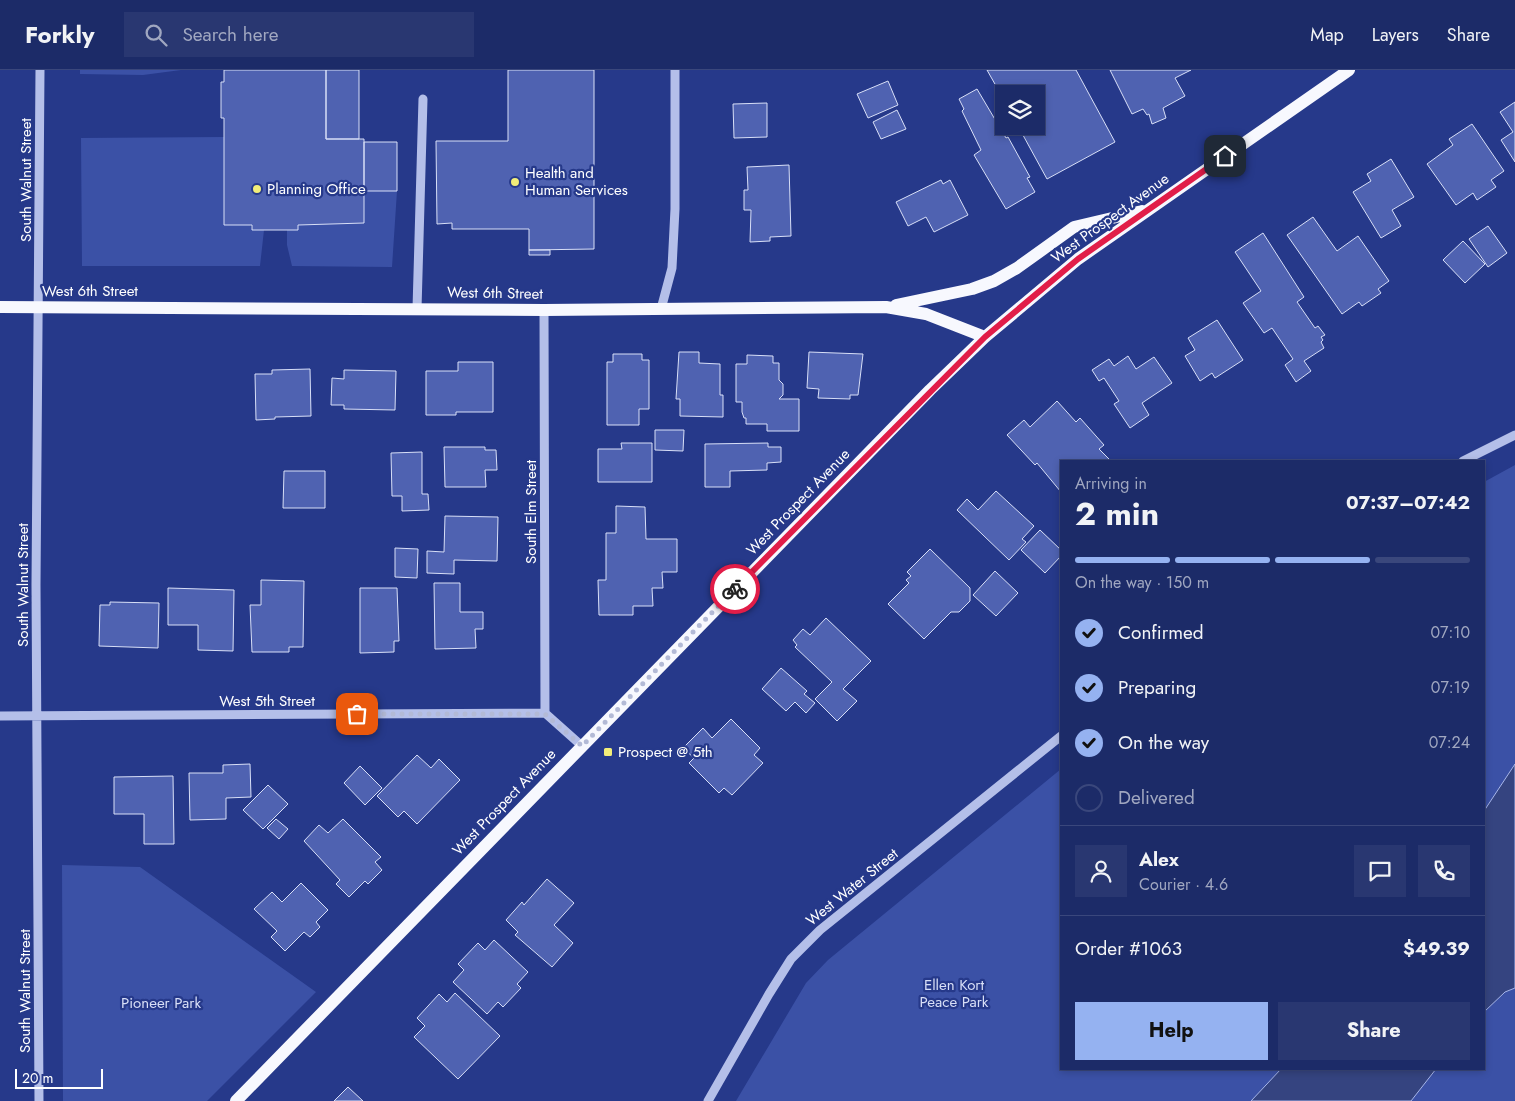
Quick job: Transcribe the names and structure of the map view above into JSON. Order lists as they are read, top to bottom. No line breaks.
{"streets":{"main road":["West Prospect Avenue","West 6th Street"],"street":["South Walnut Street","South Elm Street","West 5th Street","West Water Street"]},"crossings":[["South Walnut Street","West 6th Street"],["South Walnut Street","West 5th Street"],["West Prospect Avenue","West 6th Street"],["West 6th Street","South Elm Street"],["South Elm Street","West 5th Street"]],"parks":["Ellen Kort Peace Park","Pioneer Park"],"places":{"other":["Health and Human Services","Planning Office"],"transit":["Prospect @ 5th"]},"scale_bar":"20 m","page":{"header":"Forkly","search":"Search here","nav":["Map","Layers","Share"],"heading":["2 min","Arriving in","07:37–07:42"],"panel":["Alex","Courier · 4.6","Order #1063","$49.39"],"bar":"On the way · 150 m","list":[["Confirmed","07:10"],["Preparing","07:19"],["On the way","07:24"],"Delivered"],"buttons":["Help","Share"],"scale":"20 m"}}
